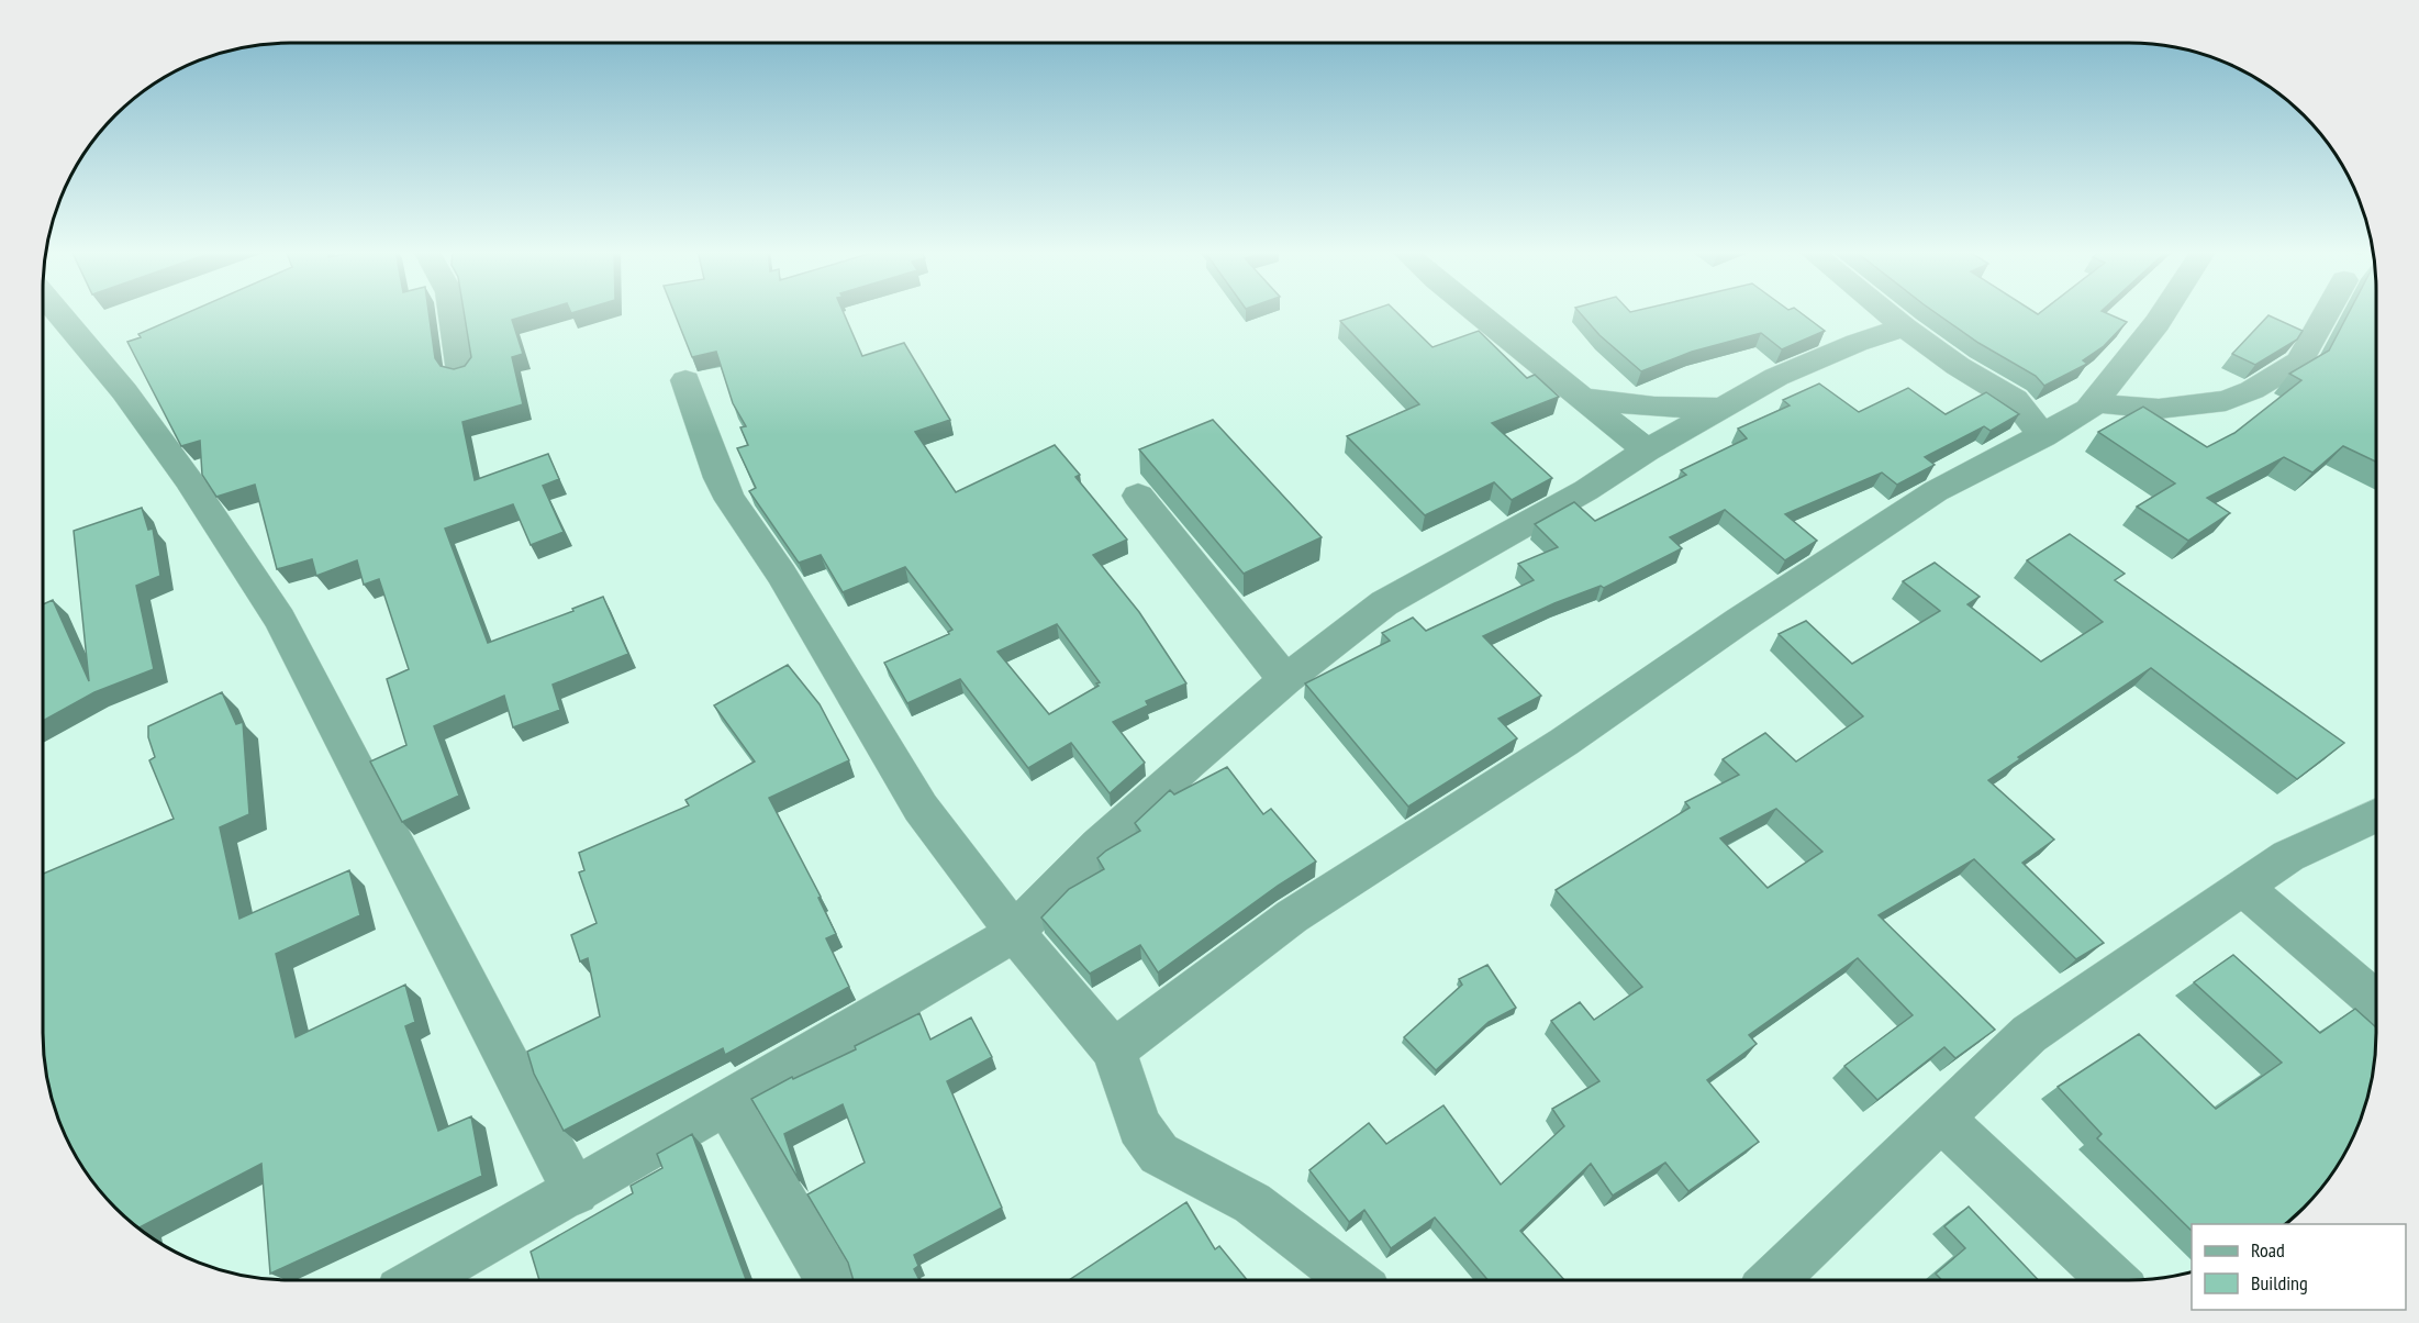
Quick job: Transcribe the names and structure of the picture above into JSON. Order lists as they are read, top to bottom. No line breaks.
{"legend":["Road","Building"]}
